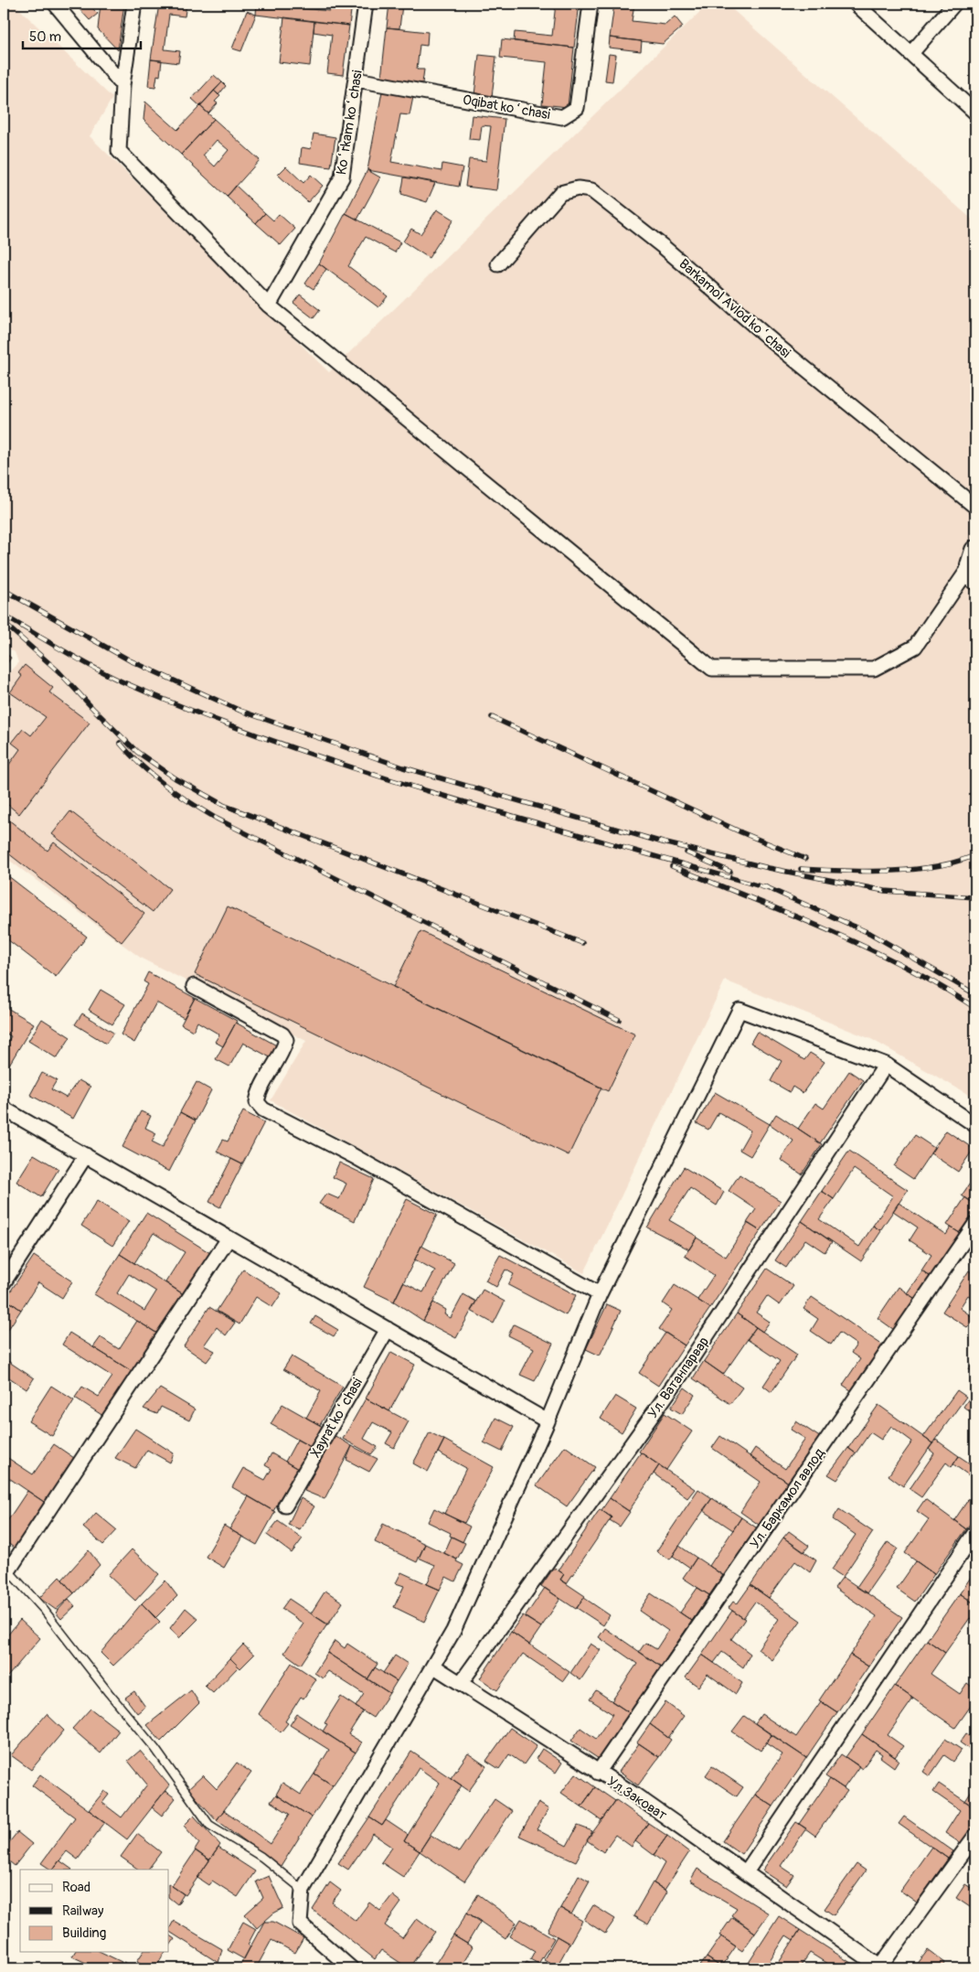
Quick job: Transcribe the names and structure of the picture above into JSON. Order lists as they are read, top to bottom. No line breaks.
{"streets":{"street":["Oqibat koʻchasi","Koʻrkam koʻchasi","Barkamol Аvlod koʻchasi","Ул. Ватанпарвар","Xayrat koʻchasi","Ул. Баркамол авлод","Ул.Заковат"]},"crossings":[["Oqibat koʻchasi","Koʻrkam koʻchasi"],["Ул. Ватанпарвар","Ул.Заковат"],["Ул. Баркамол авлод","Ул.Заковат"]],"legend":["Road","Railway","Building"],"scale_bar":"50 m"}
